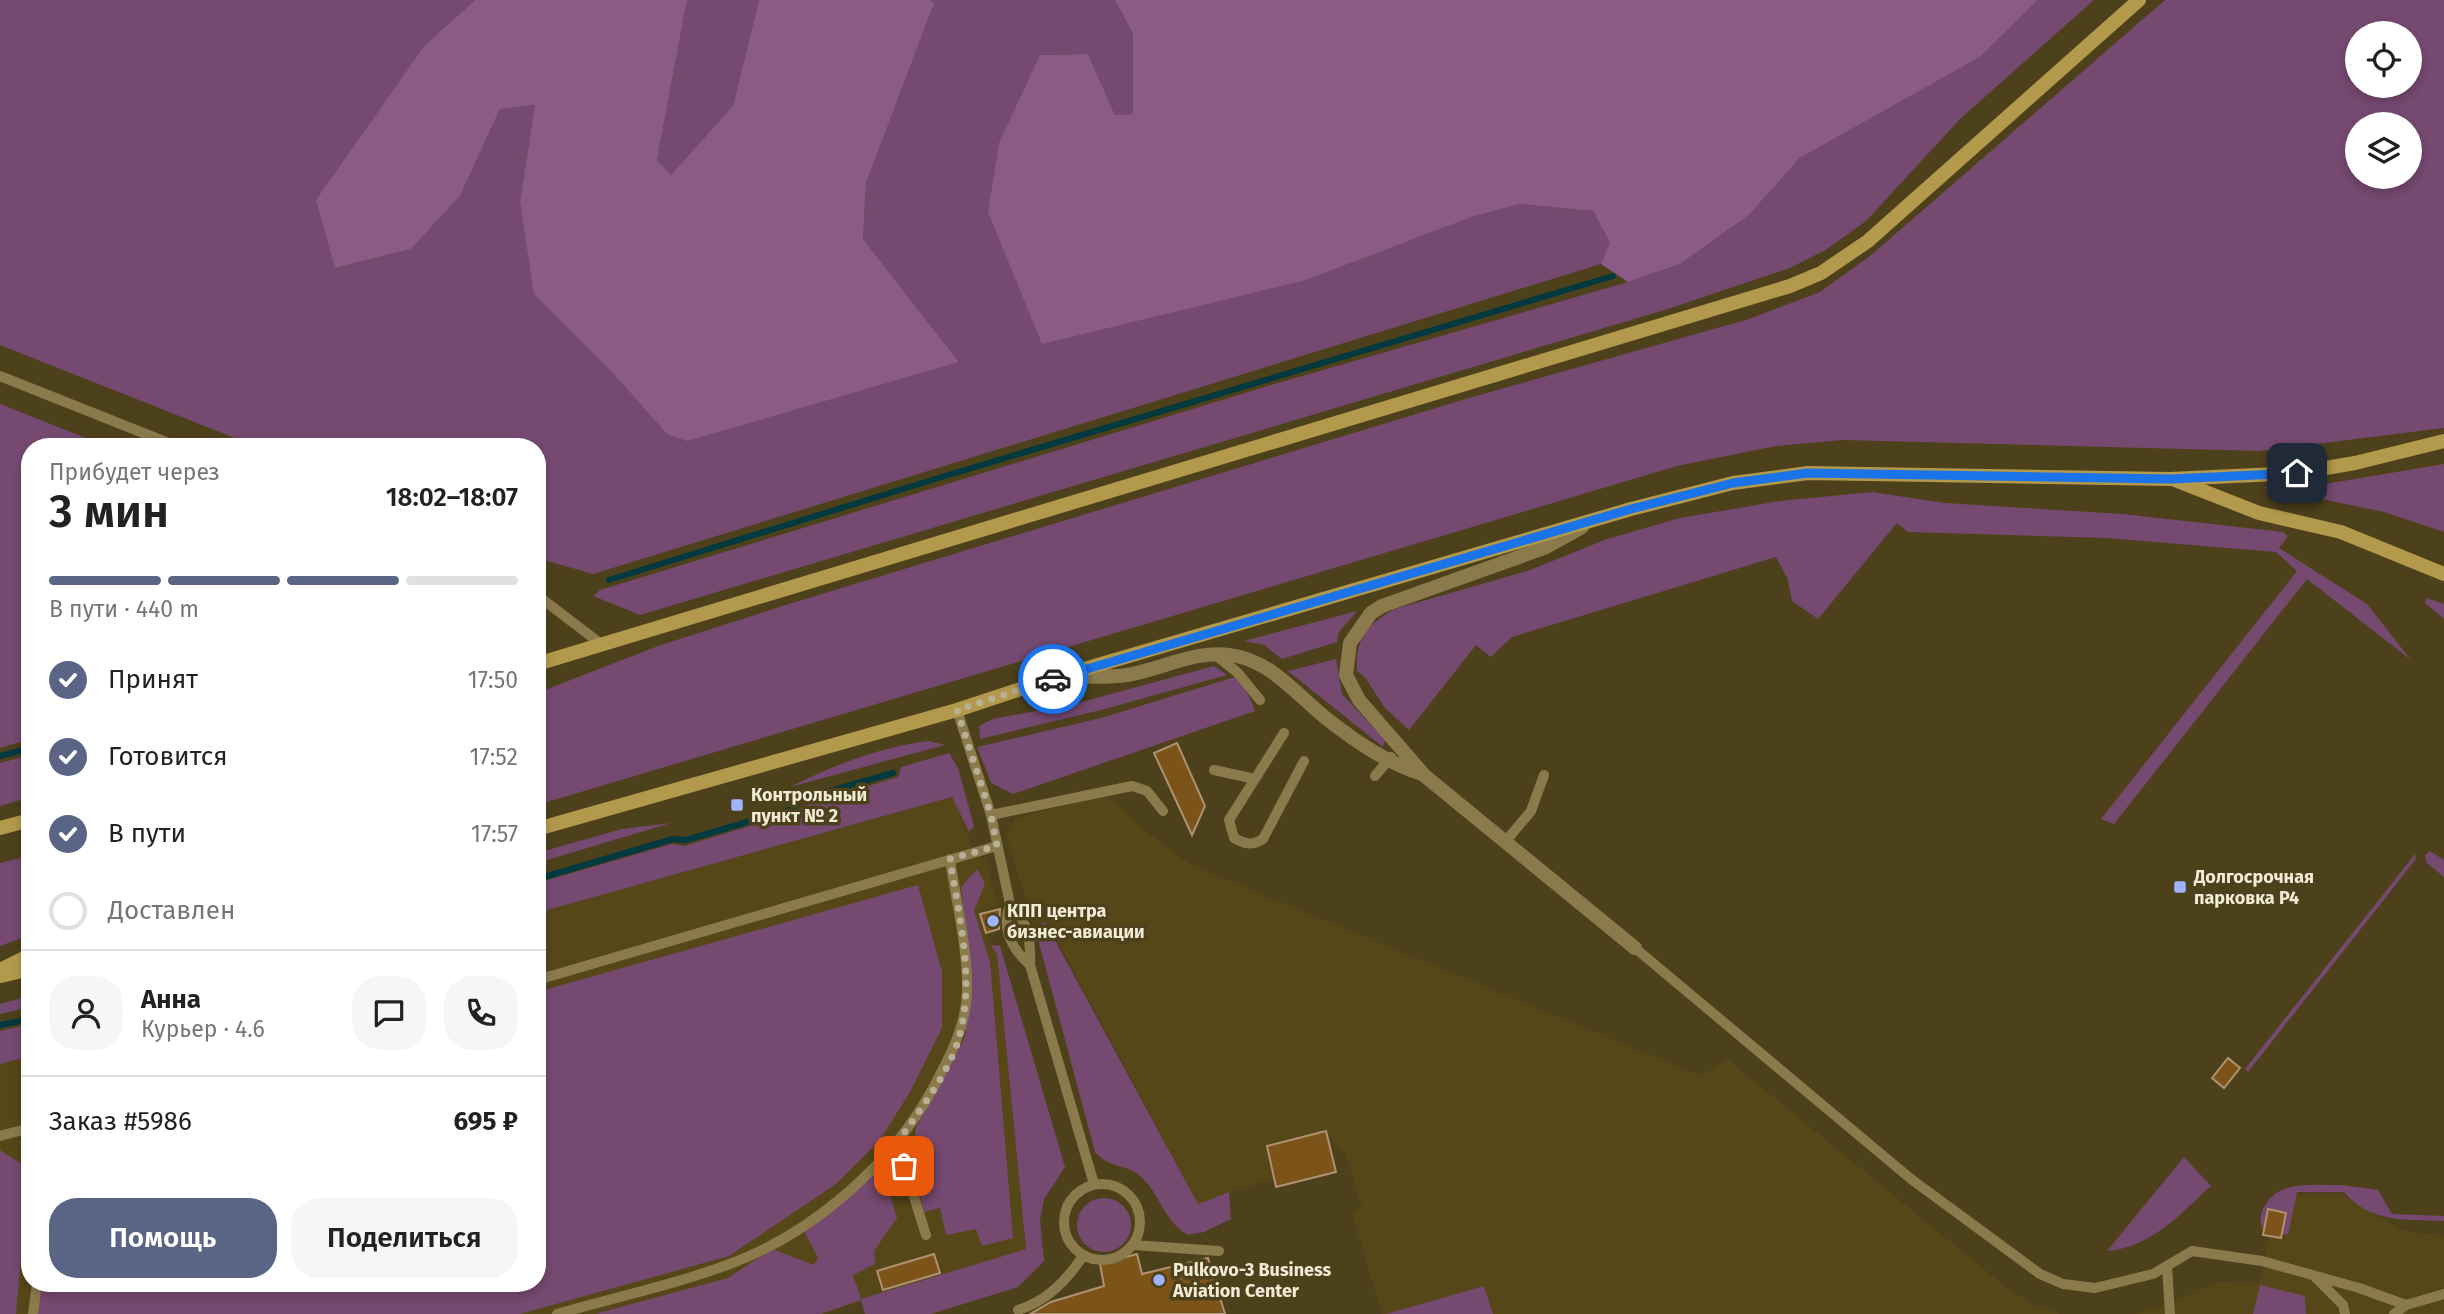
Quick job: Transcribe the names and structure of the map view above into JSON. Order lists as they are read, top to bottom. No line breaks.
{"places":{"transit":["Контрольный пункт № 2","Долгосрочная парковка P4"],"other":["КПП центра бизнес-авиации","Pulkovo-3 Business Aviation Center"]},"page":{"heading":["3 мин","Прибудет через","18:02–18:07"],"panel":["Анна","Курьер · 4.6","Заказ #5986","695 ₽"],"bar":"В пути · 440 m","list":[["Принят","17:50"],["Готовится","17:52"],["В пути","17:57"],"Доставлен"],"buttons":["Помощь","Поделиться"]}}
